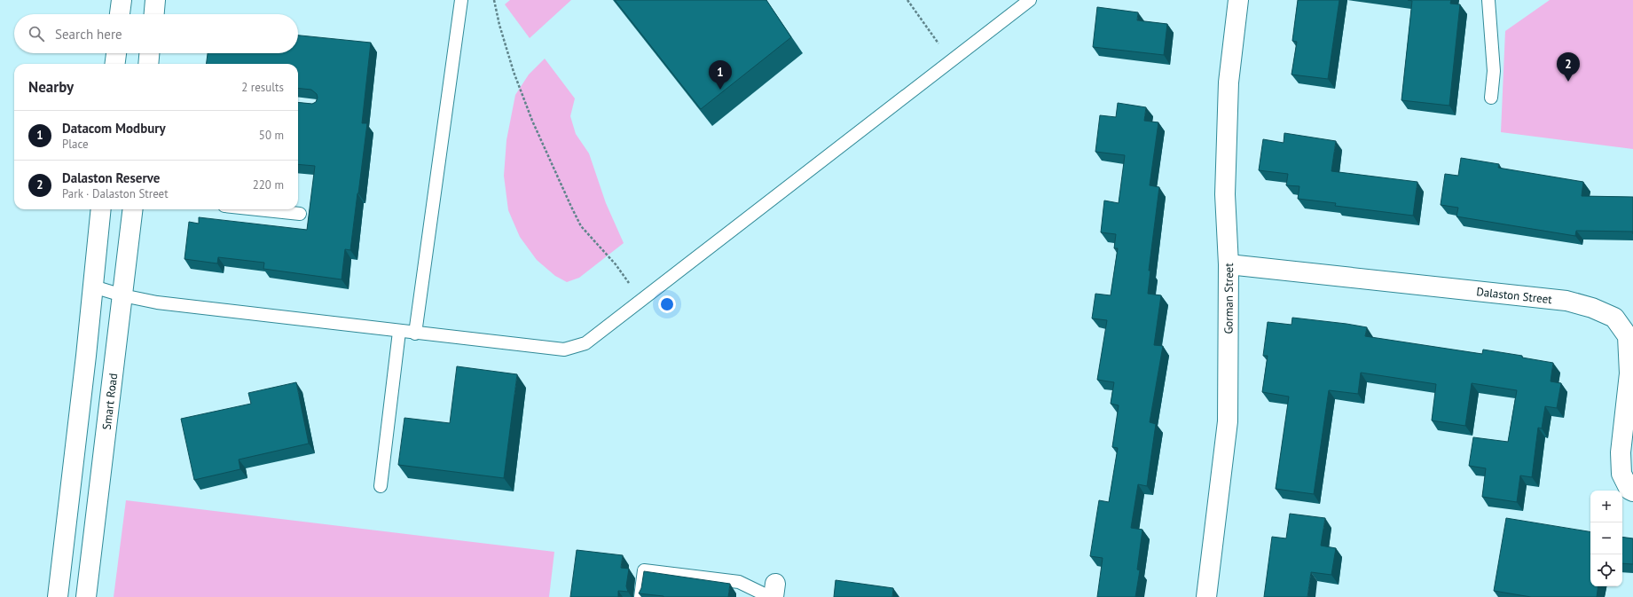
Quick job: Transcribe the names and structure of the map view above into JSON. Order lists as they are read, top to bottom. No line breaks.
{"streets":{"street":["Dalaston Street","Gorman Street","Smart Road"]},"crossings":[["Dalaston Street","Gorman Street"]],"page":{"search":"Search here","pins":["2","1"],"heading":["Nearby","2 results"],"list":[{"mark":"1","name":"Datacom Modbury","note":"Place","value":"50 m"},{"mark":"2","name":"Dalaston Reserve","note":"Park · Dalaston Street","value":"220 m"}],"map_buttons":["+","−"]}}
